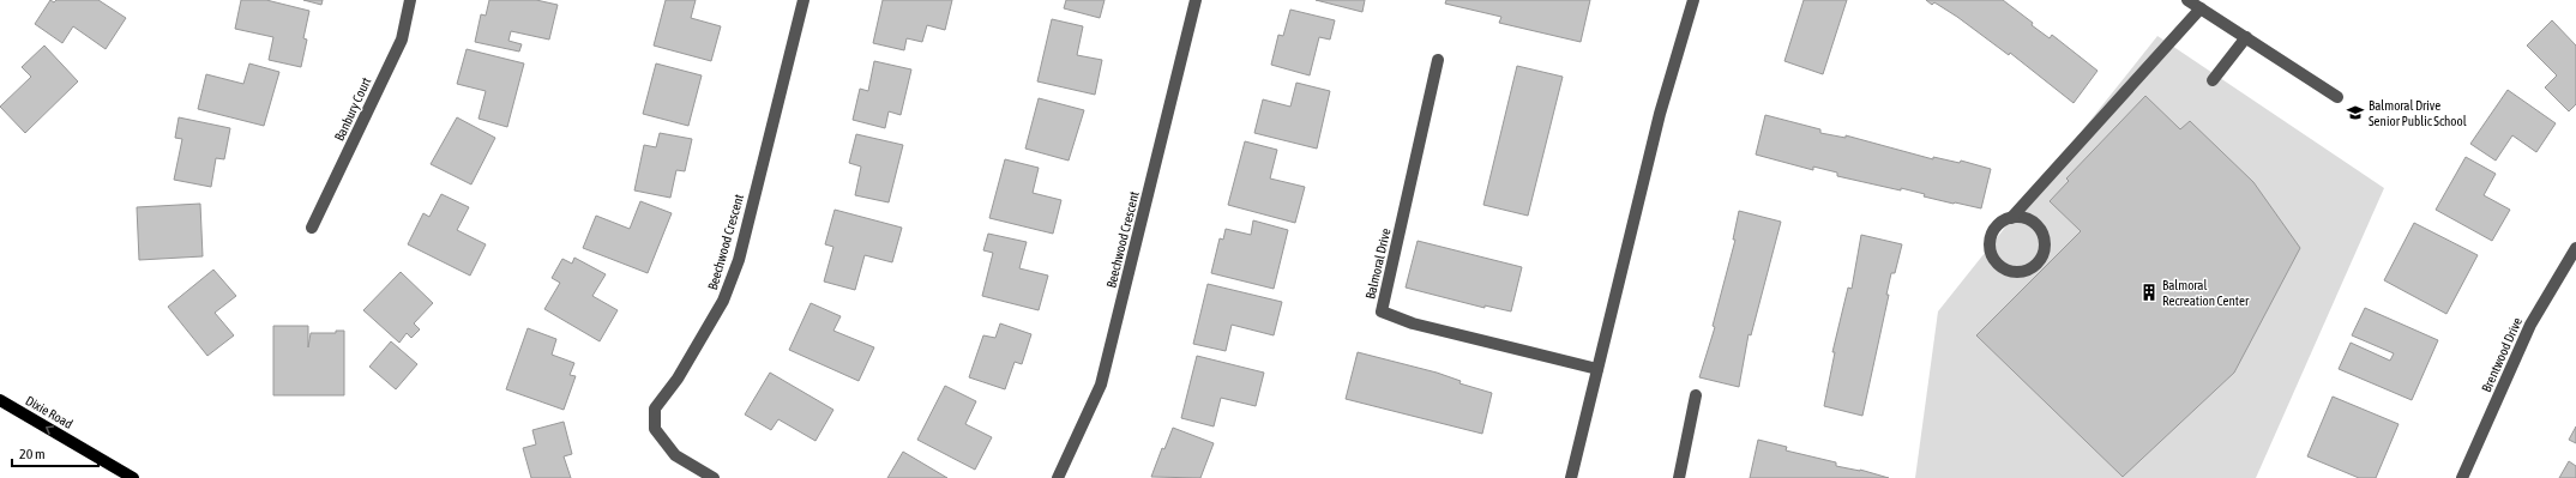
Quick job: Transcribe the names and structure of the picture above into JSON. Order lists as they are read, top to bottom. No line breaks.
{"streets":{"main road":["Dixie Road"],"street":["Banbury Court","Beechwood Crescent","Balmoral Drive","Brentwood Drive"]},"one_way":["Dixie Road"],"places":{"school or university":["Balmoral Drive Senior Public School"],"building":["Balmoral Recreation Center"]},"scale_bar":"20 m"}
